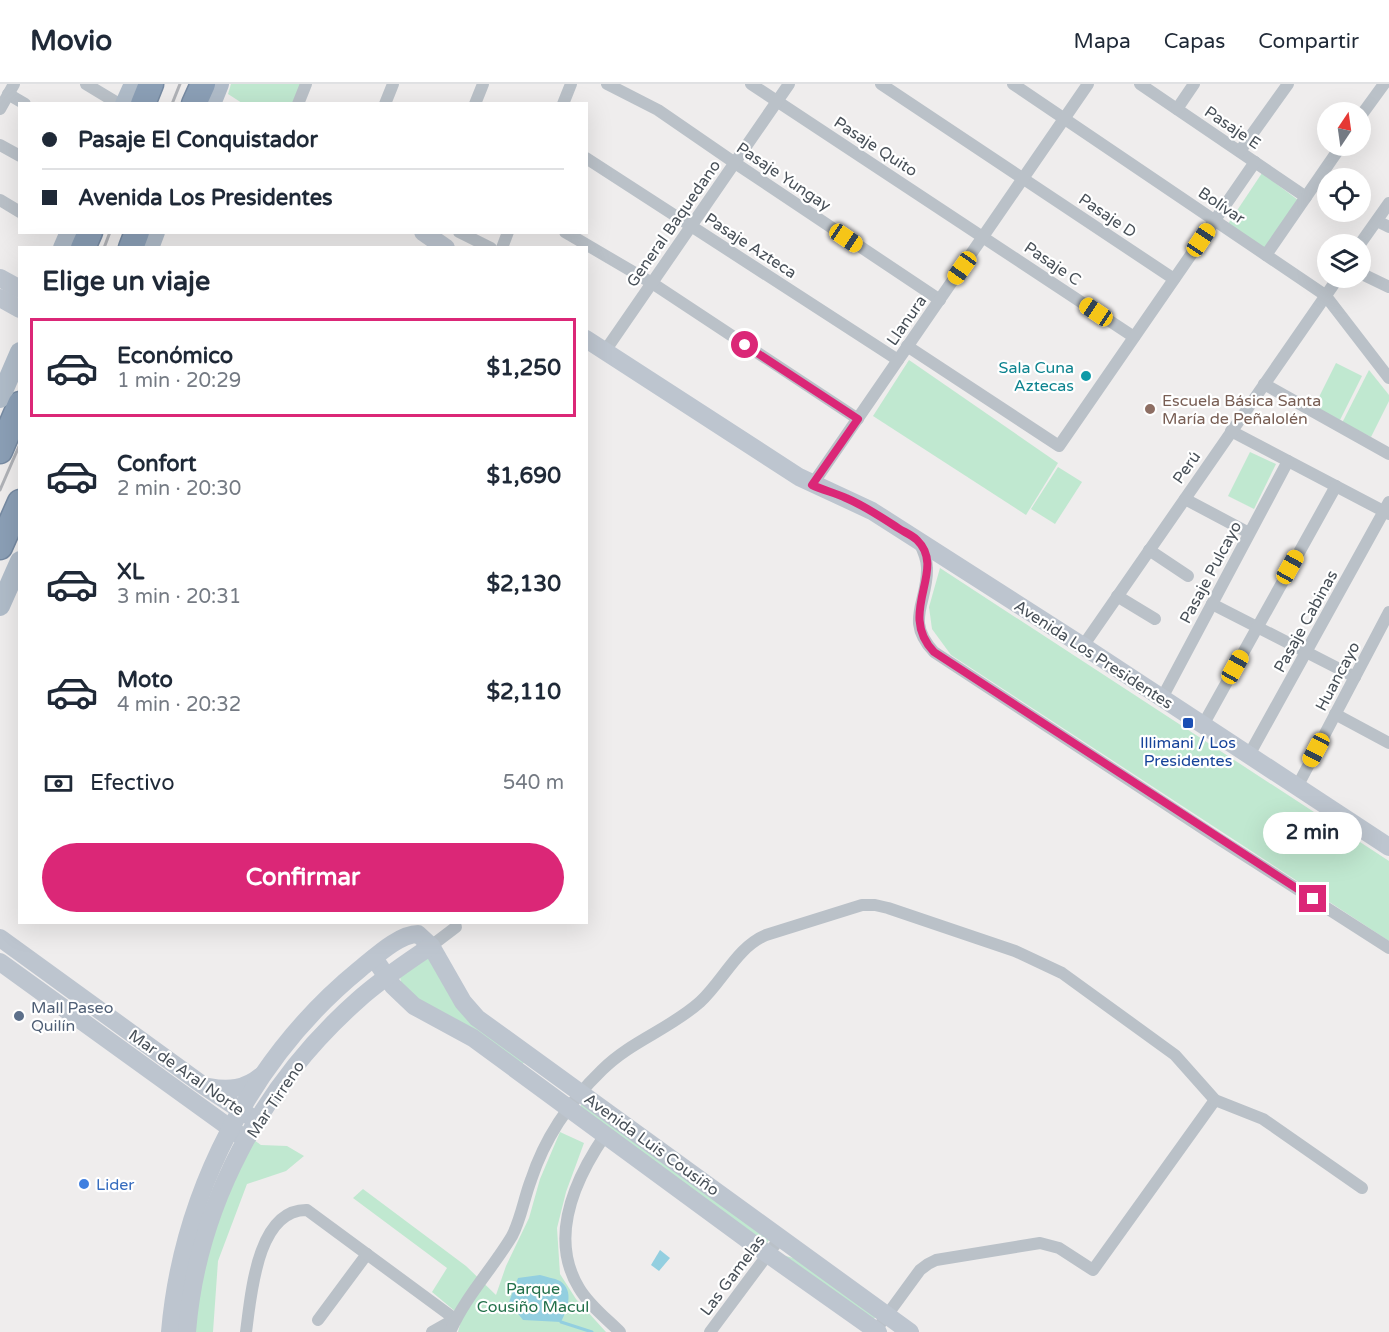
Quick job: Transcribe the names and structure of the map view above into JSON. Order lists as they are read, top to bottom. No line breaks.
{"streets":{"street":["Pasaje E","Pasaje Quito","Pasaje Yungay","Bolívar","Pasaje D","General Baquedano","Pasaje Azteca","Pasaje C","Llanura","Perú","Pasaje Pulcayo","Pasaje Cabinas","Avenida Los Presidentes","Huancayo","Mar de Aral Norte","Mar Tirreno","Avenida Luis Cousiño","Las Gamelas"]},"crossings":[["Pasaje Quito","General Baquedano"],["Pasaje Quito","Pasaje C"],["Pasaje Quito","Llanura"],["Pasaje Yungay","General Baquedano"],["Pasaje Yungay","Llanura"],["Bolívar","Llanura"],["Bolívar","Perú"],["Pasaje D","Llanura"],["General Baquedano","Pasaje Azteca"],["General Baquedano","Avenida Los Presidentes"],["Pasaje Azteca","Llanura"],["Pasaje C","Llanura"],["Llanura","Avenida Los Presidentes"],["Perú","Avenida Los Presidentes"],["Pasaje Pulcayo","Avenida Los Presidentes"],["Pasaje Cabinas","Avenida Los Presidentes"],["Avenida Los Presidentes","Huancayo"],["Mar de Aral Norte","Mar Tirreno"],["Mar Tirreno","Avenida Luis Cousiño"],["Avenida Luis Cousiño","Las Gamelas"]],"parks":["Parque Cousiño Macul"],"places":{"other":["Sala Cuna Aztecas","Escuela Básica Santa María de Peñalolén","Mall Paseo Quilín","Lider"],"transit":["Illimani / Los Presidentes"]},"north":"top","page":{"header":"Movio","nav":["Mapa","Capas","Compartir"],"banner":["Pasaje El Conquistador","Avenida Los Presidentes"],"heading":"Elige un viaje","list":[{"name":"Económico","note":"1 min · 20:29","value":"$1,250"},{"name":"Confort","note":"2 min · 20:30","value":"$1,690"},{"name":"XL","note":"3 min · 20:31","value":"$2,130"},{"name":"Moto","note":"4 min · 20:32","value":"$2,110"}],"pay":["Efectivo","540 m"],"bubble":"2 min","buttons":"Confirmar"}}
